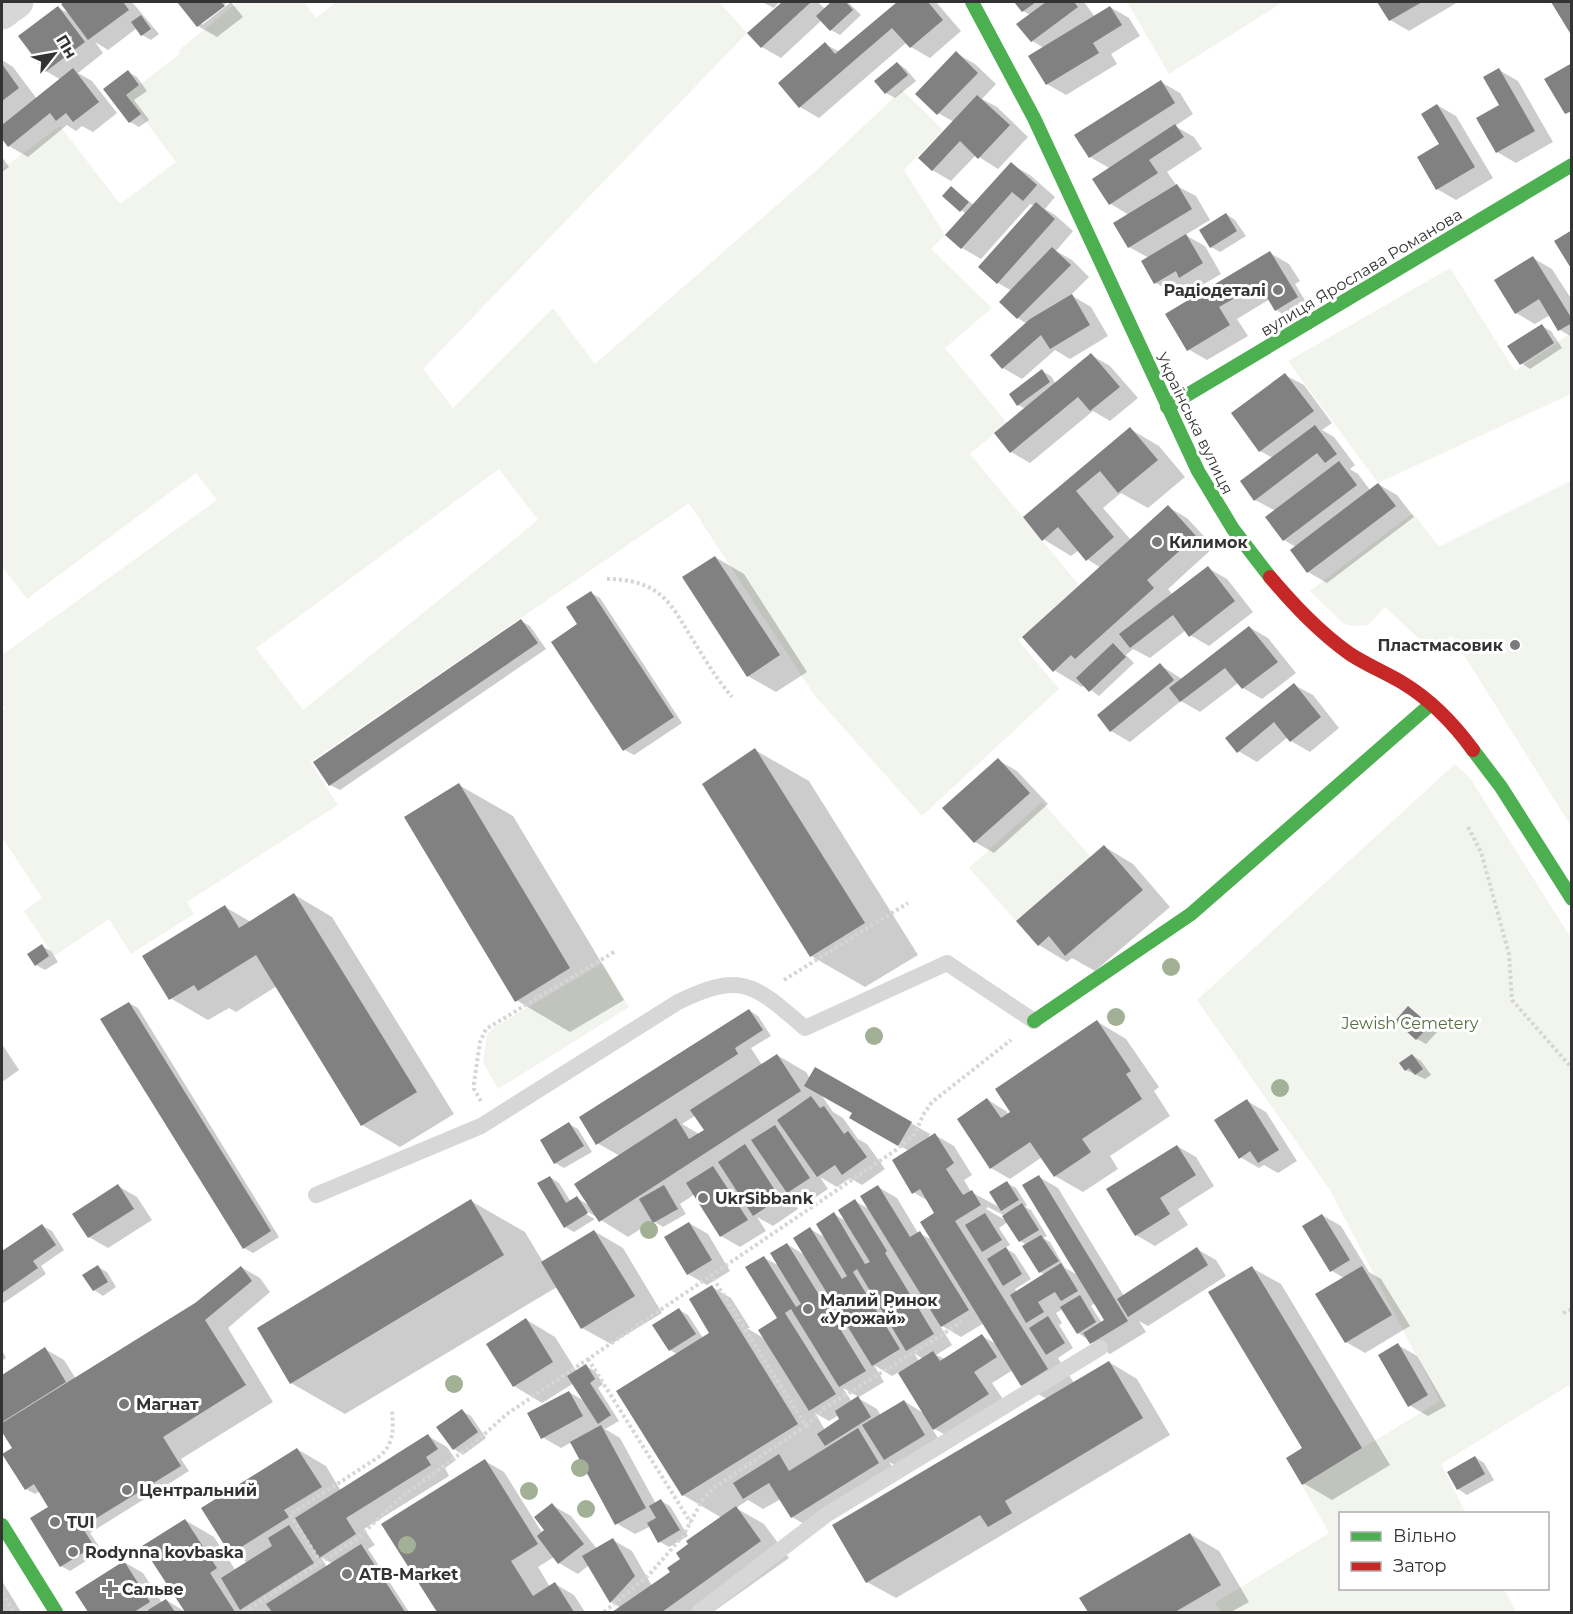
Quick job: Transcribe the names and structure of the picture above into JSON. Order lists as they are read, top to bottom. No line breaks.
{"streets":{"main road":["вулиця Ярослава Романова","Українська вулиця"]},"crossings":[["вулиця Ярослава Романова","Українська вулиця"]],"parks":["Jewish Cemetery"],"places":{"other":["Радіодеталі","Килимок","Пластмасовик","UkrSibbank","Малий Ринок «Урожай»","Магнат","Центральний","TUI","Rodynna kovbaska","ATB-Market"],"health":["Сальве"]},"legend":["Вільно","Затор"],"north":"top right"}
